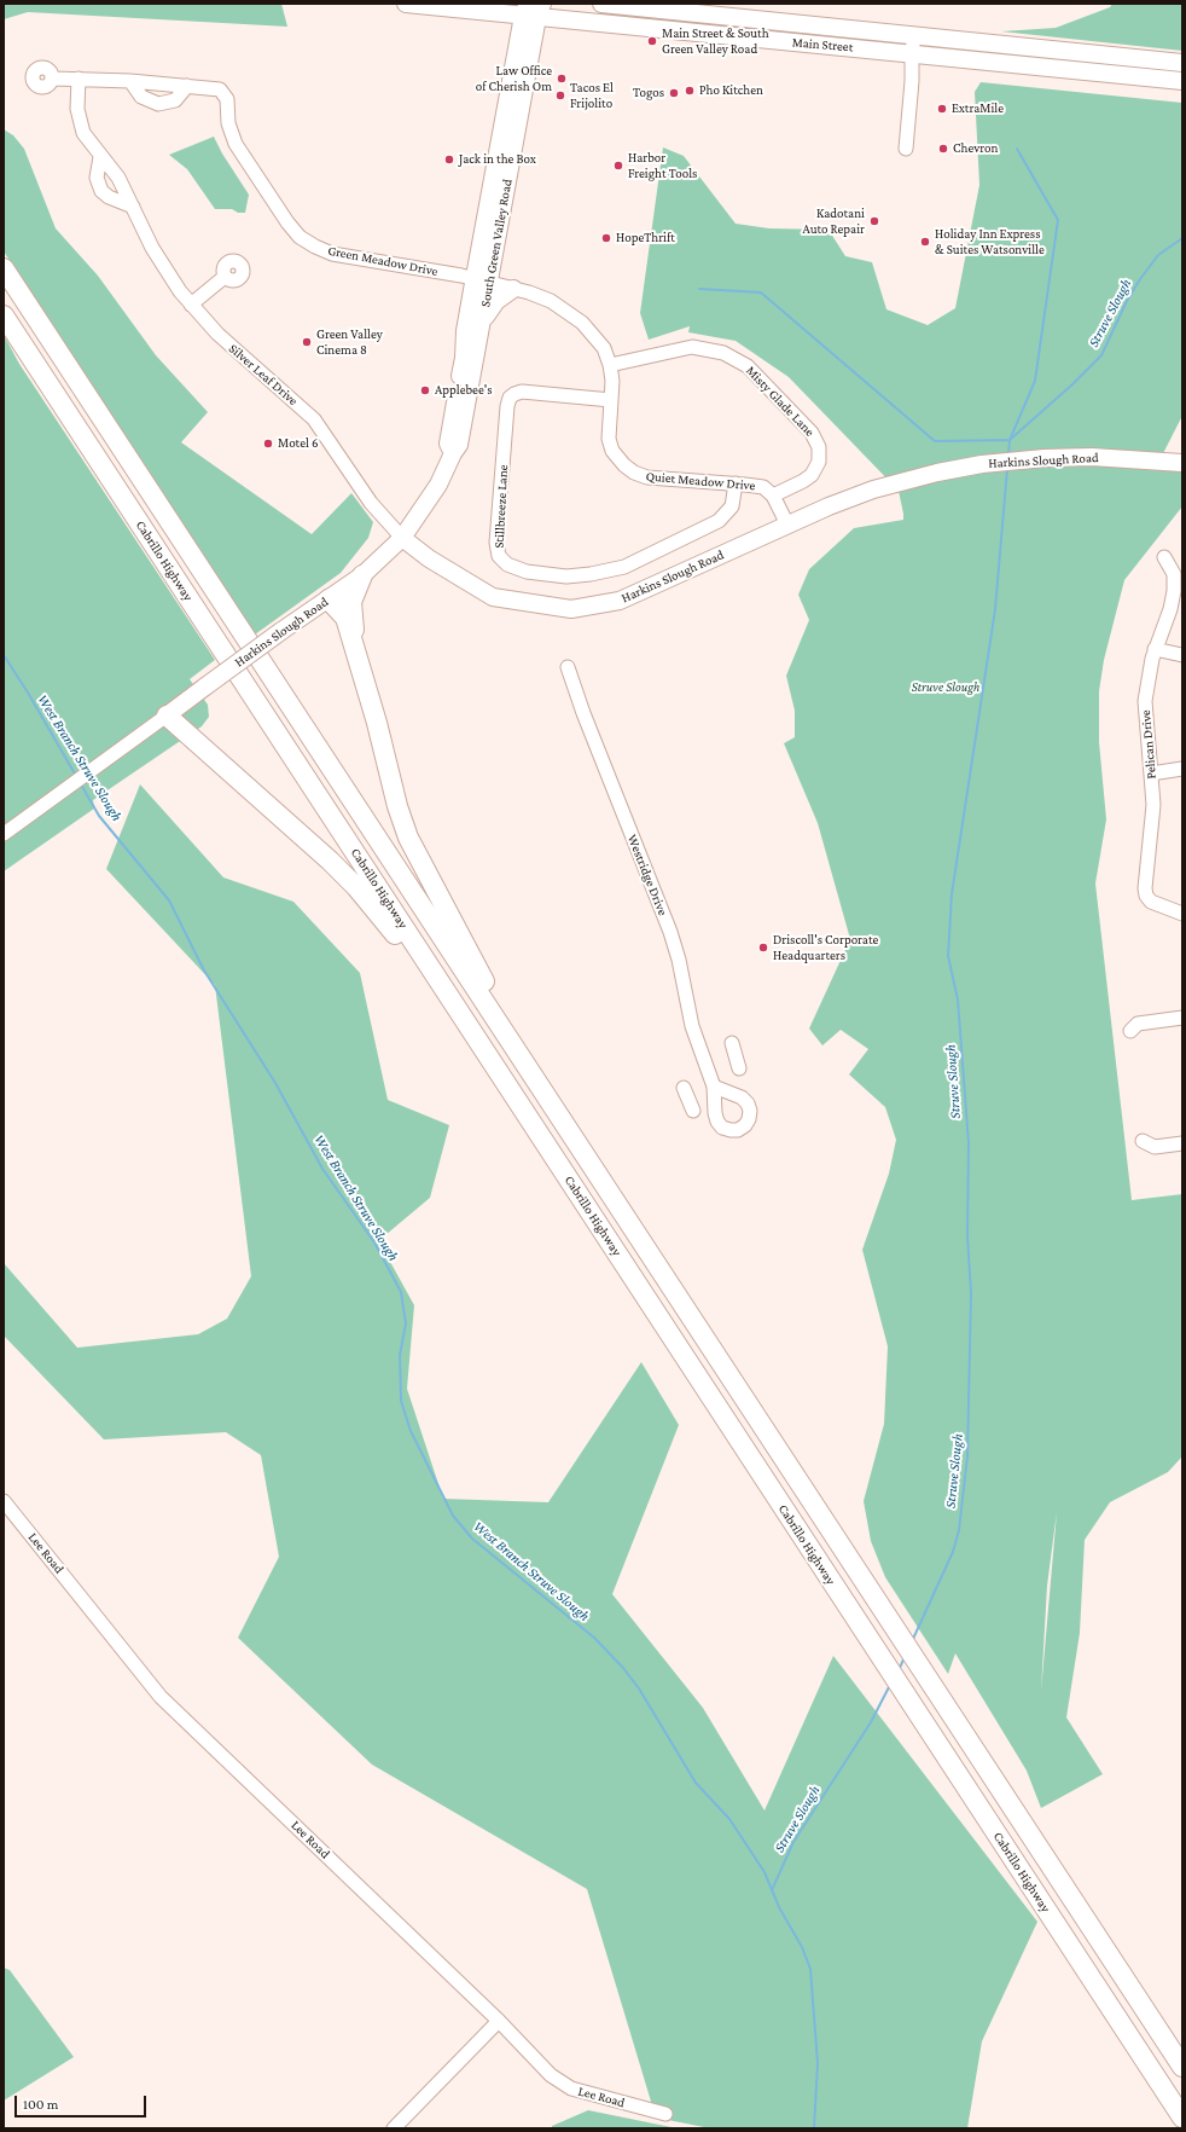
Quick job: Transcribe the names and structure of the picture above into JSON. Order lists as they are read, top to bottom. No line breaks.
{"streets":{"highway":["Cabrillo Highway"],"main road":["Main Street","South Green Valley Road","Harkins Slough Road"],"street":["Green Meadow Drive","Silver Leaf Drive","Misty Glade Lane","Quiet Meadow Drive","Stillbreeze Lane","Pelican Drive","Westridge Drive","Lee Road"]},"crossings":[["Main Street","South Green Valley Road"],["South Green Valley Road","Green Meadow Drive"],["South Green Valley Road","Silver Leaf Drive"],["South Green Valley Road","Harkins Slough Road"],["South Green Valley Road","Quiet Meadow Drive"],["Green Meadow Drive","Silver Leaf Drive"],["Green Meadow Drive","Quiet Meadow Drive"],["Silver Leaf Drive","Harkins Slough Road"],["Misty Glade Lane","Quiet Meadow Drive"],["Harkins Slough Road","Quiet Meadow Drive"],["Quiet Meadow Drive","Stillbreeze Lane"]],"water":["Struve Slough","West Branch Struve Slough"],"parks":["Struve Slough"],"places":["Main Street & South Green Valley Road","Law Office of Cherish Om","Pho Kitchen","Togos","Tacos El Frijolito","ExtraMile","Chevron","Jack in the Box","Harbor Freight Tools","Kadotani Auto Repair","HopeThrift","Holiday Inn Express & Suites Watsonville","Green Valley Cinema 8","Applebee's","Motel 6","Driscoll's Corporate Headquarters"],"scale_bar":"100 m"}
